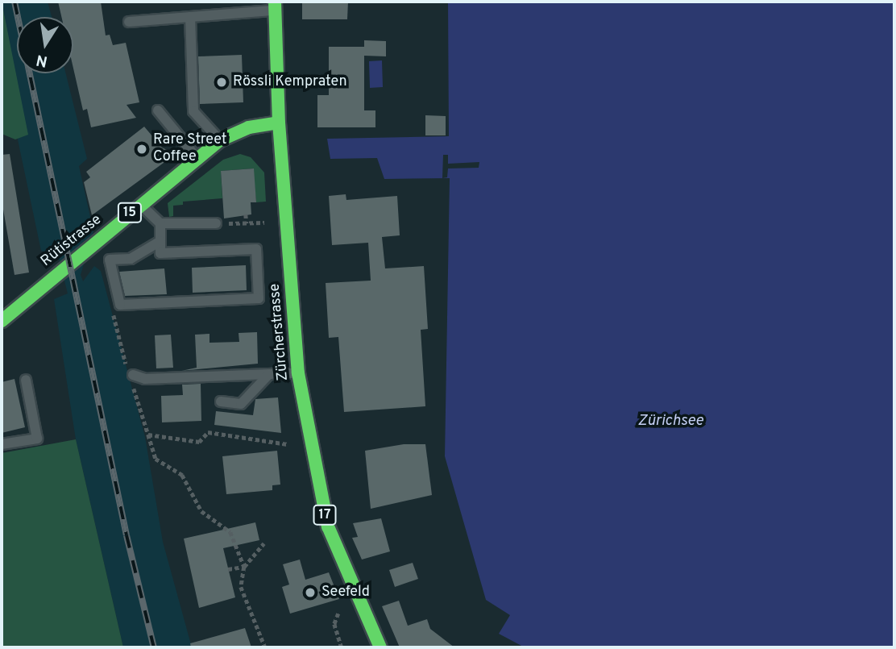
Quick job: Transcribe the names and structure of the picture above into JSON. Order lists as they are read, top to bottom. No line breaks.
{"streets":{"main road":["15","Rütistrasse","Zürcherstrasse","17"]},"crossings":[["Rütistrasse","Zürcherstrasse"]],"water":["Zürichsee"],"places":["Rössli Kempraten","Rare Street Coffee","Seefeld"],"north":"bottom"}
